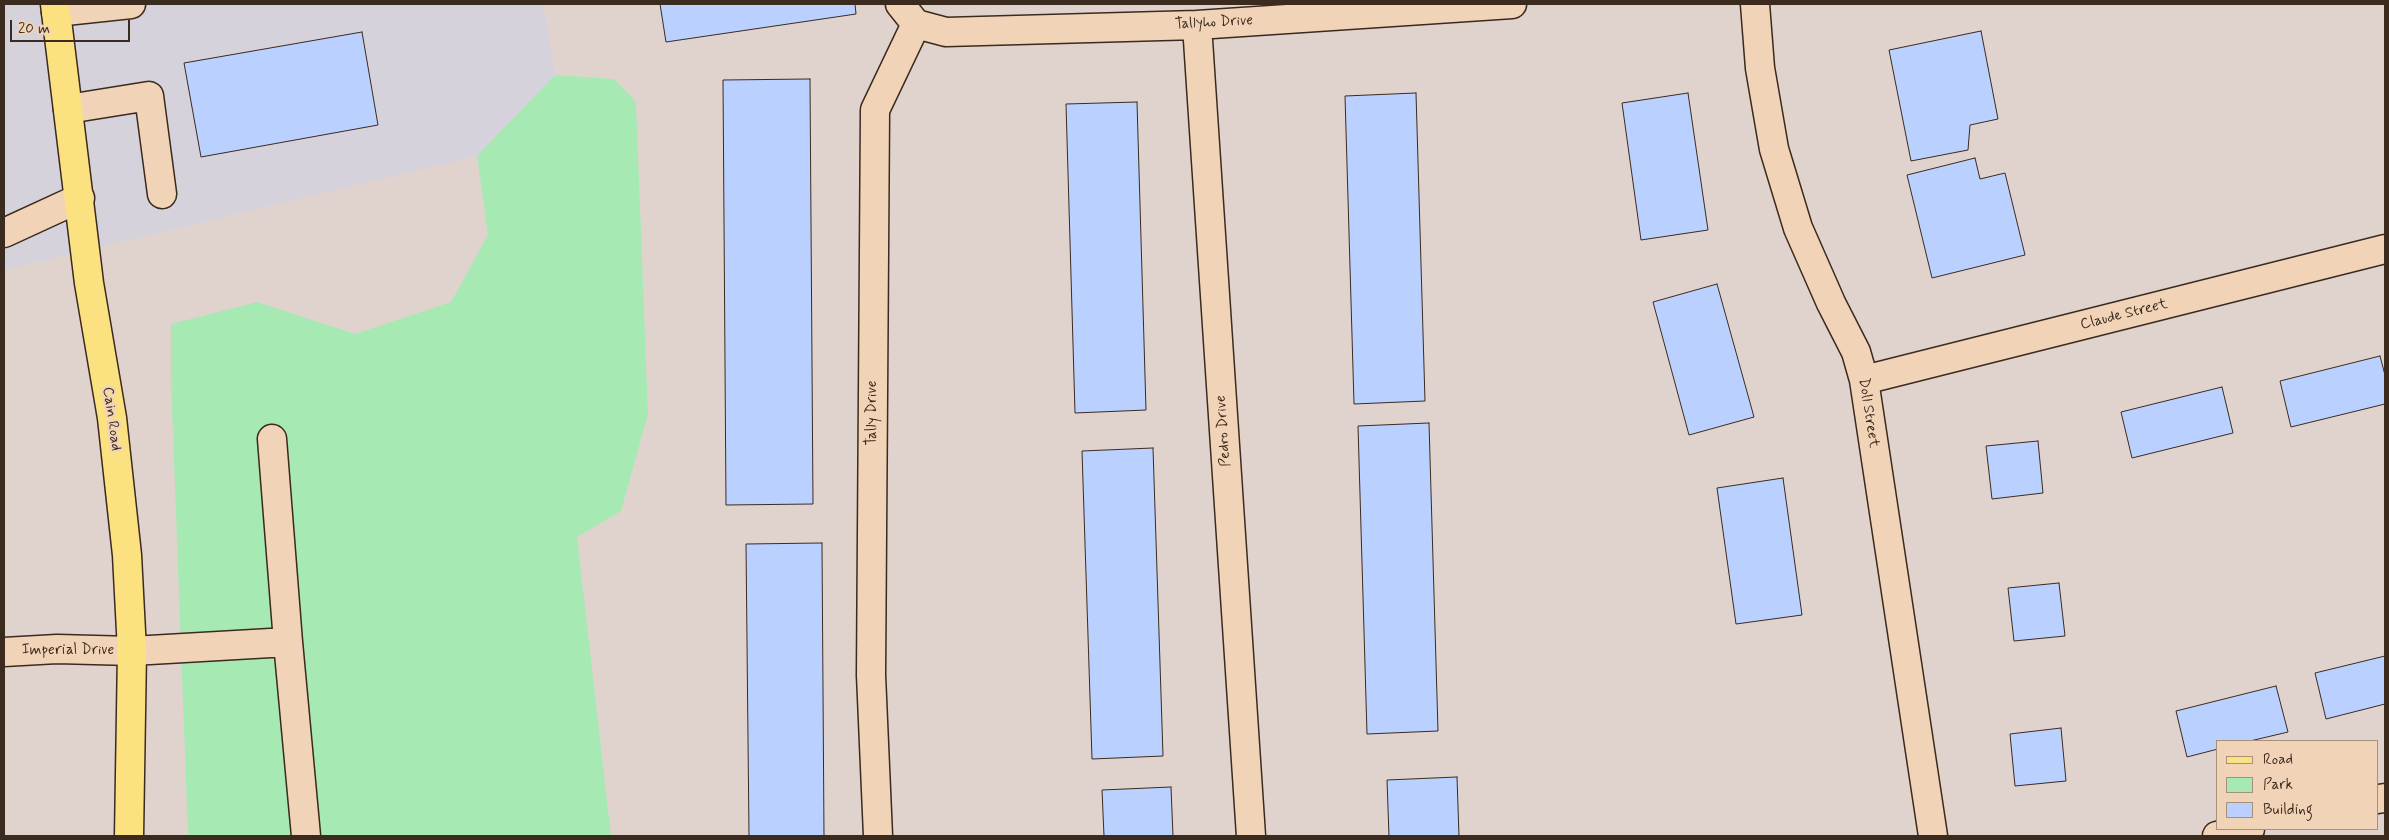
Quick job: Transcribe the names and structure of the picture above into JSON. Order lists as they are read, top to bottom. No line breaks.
{"streets":{"main road":["Cain Road"],"street":["Tallyho Drive","Claude Street","Tally Drive","Doll Street","Pedro Drive","Imperial Drive"]},"crossings":[["Tallyho Drive","Tally Drive"],["Tallyho Drive","Pedro Drive"],["Claude Street","Doll Street"],["Cain Road","Imperial Drive"]],"legend":["Road","Park","Building"],"scale_bar":"20 m"}
